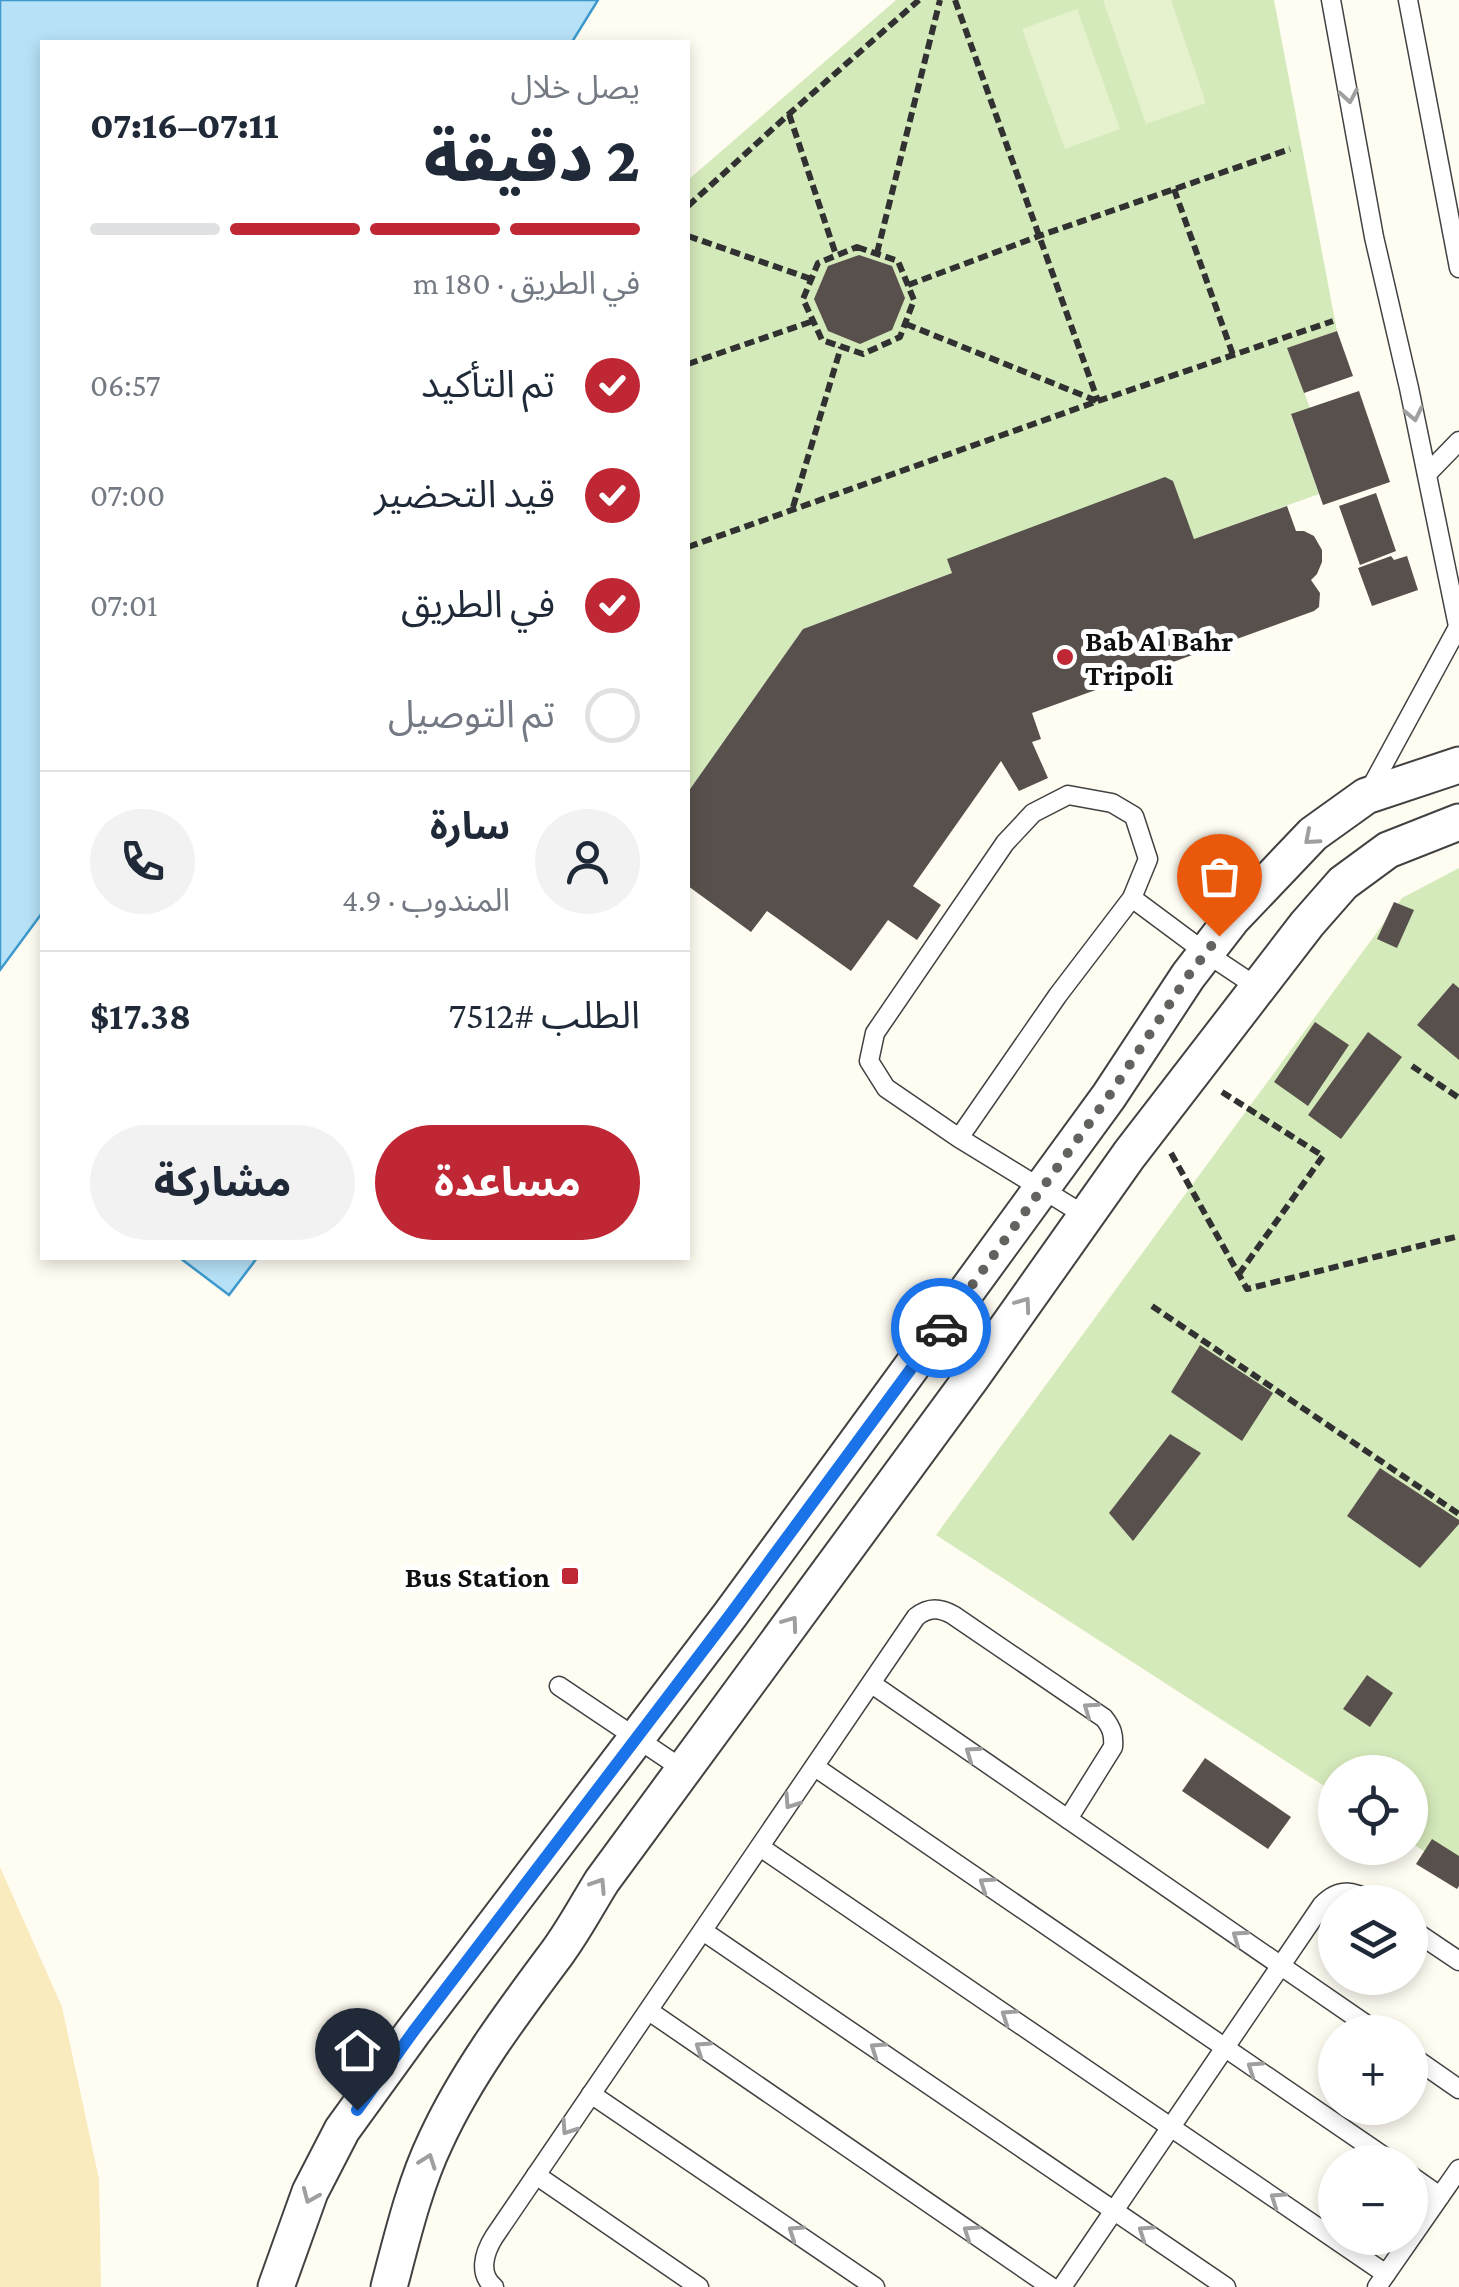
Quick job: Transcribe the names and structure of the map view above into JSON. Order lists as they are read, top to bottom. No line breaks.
{"places":{"other":["Bab Al Bahr Tripoli"],"transit":["Bus Station"]},"page":{"heading":["2 دقيقة","يصل خلال","07:11–07:16"],"panel":["سارة","المندوب · 4.9","الطلب #7512","$17.38"],"bar":"في الطريق · 180 m","list":[["تم التأكيد","06:57"],["قيد التحضير","07:00"],["في الطريق","07:01"],"تم التوصيل"],"buttons":["مساعدة","مشاركة"],"map_buttons":["+","−"]}}
